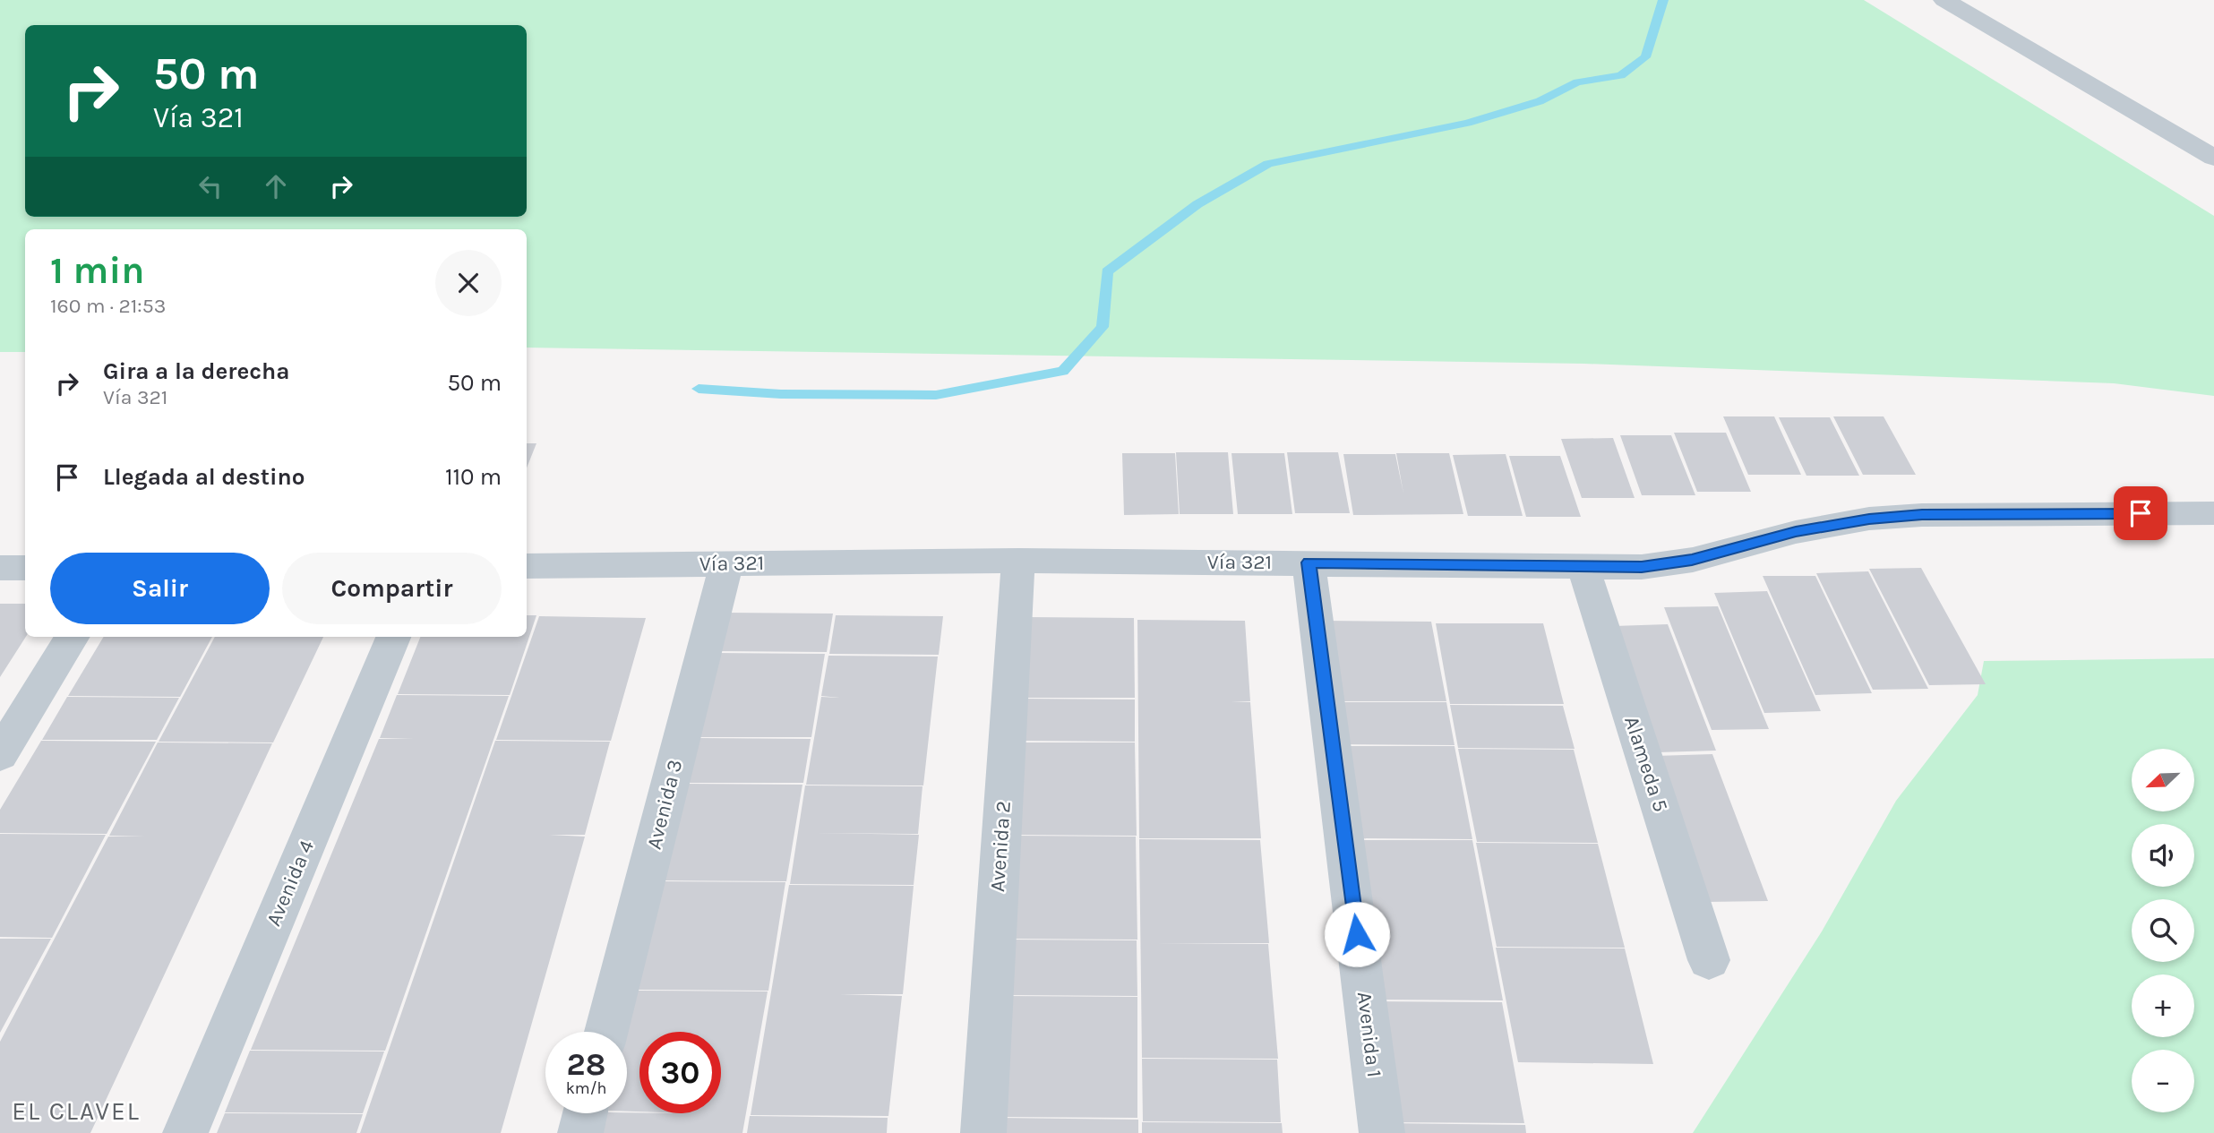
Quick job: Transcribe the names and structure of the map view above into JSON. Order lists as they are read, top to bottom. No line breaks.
{"streets":{"street":["Vía 321","Alameda 5","Avenida 3","Avenida 2","Avenida 4","Avenida 1"]},"crossings":[["Vía 321","Alameda 5"],["Vía 321","Avenida 3"],["Vía 321","Avenida 2"],["Vía 321","Avenida 1"]],"districts":["EL CLAVEL"],"north":"bottom left","page":{"turn":["50 m","Vía 321"],"heading":["1 min","160 m · 21:53"],"list":[{"name":"Gira a la derecha","note":"Vía 321","value":"50 m"},{"name":"Llegada al destino","value":"110 m"}],"buttons":["Salir","Compartir"],"map_buttons":["+","−"],"speed":"28 km/h","limit":"30"}}
